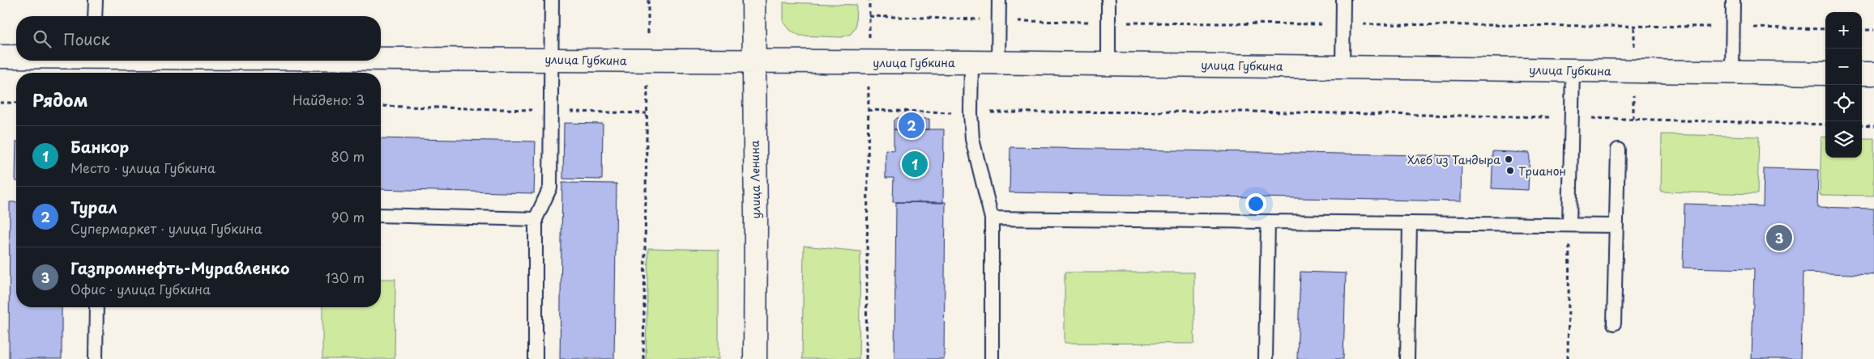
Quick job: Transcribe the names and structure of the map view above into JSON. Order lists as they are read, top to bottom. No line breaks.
{"streets":{"street":["улица Губкина","улица Ленина"]},"crossings":[["улица Губкина","улица Ленина"]],"places":["Хлеб из Тандыра","Трианон"],"page":{"map_buttons":["+","−"],"search":"Поиск","heading":["Рядом","Найдено: 3"],"pins":["2","1","3"],"list":[{"mark":"1","name":"Банкор","note":"Место · улица Губкина","value":"80 m"},{"mark":"2","name":"Турал","note":"Супермаркет · улица Губкина","value":"90 m"},{"mark":"3","name":"Газпромнефть-Муравленко","note":"Офис · улица Губкина","value":"130 m"}]}}
